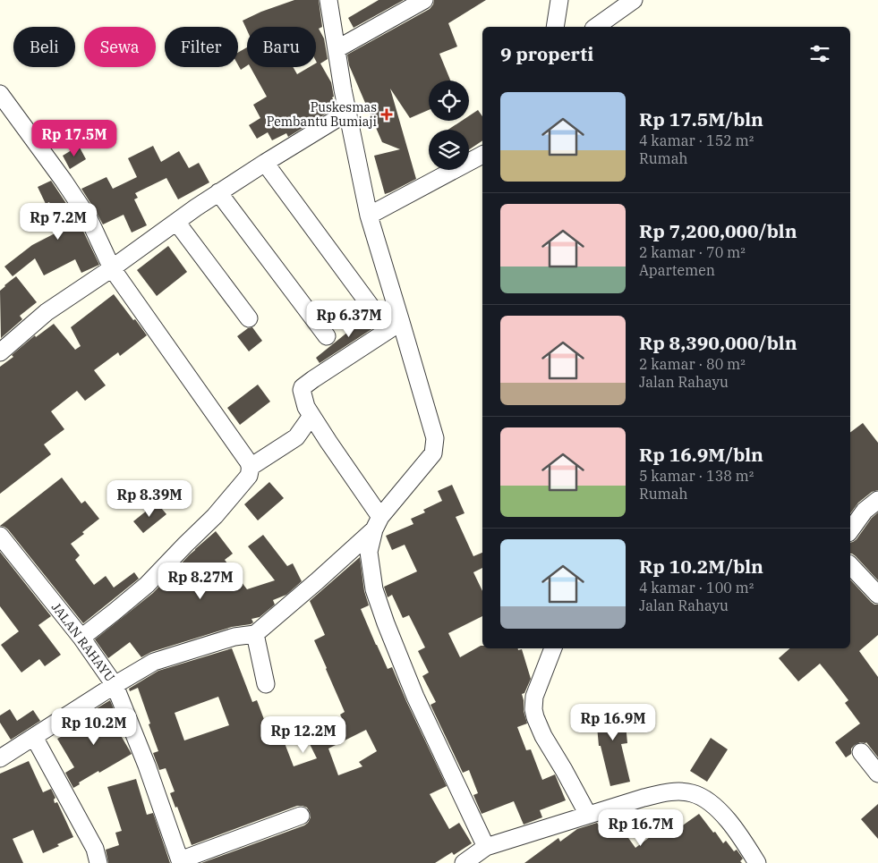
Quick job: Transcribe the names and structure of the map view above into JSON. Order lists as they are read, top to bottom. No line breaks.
{"streets":{"street":["JALAN RAHAYU"]},"places":{"health":["Puskesmas Pembantu Bumiaji"]},"page":{"chip":["Beli","Sewa","Filter","Baru"],"heading":"9 properti","list":[{"name":"Rp 17.5M/bln","note":"4 kamar · 152 m² · Rumah"},{"name":"Rp 7,200,000/bln","note":"2 kamar · 70 m² · Apartemen"},{"name":"Rp 8,390,000/bln","note":"2 kamar · 80 m² · Jalan Rahayu"},{"name":"Rp 16.9M/bln","note":"5 kamar · 138 m² · Rumah"},{"name":"Rp 10.2M/bln","note":"4 kamar · 100 m² · Jalan Rahayu"}],"price":["Rp 17.5M","Rp 7.2M","Rp 6.37M","Rp 8.39M","Rp 8.27M","Rp 16.9M","Rp 10.2M","Rp 12.2M","Rp 16.7M"]}}
